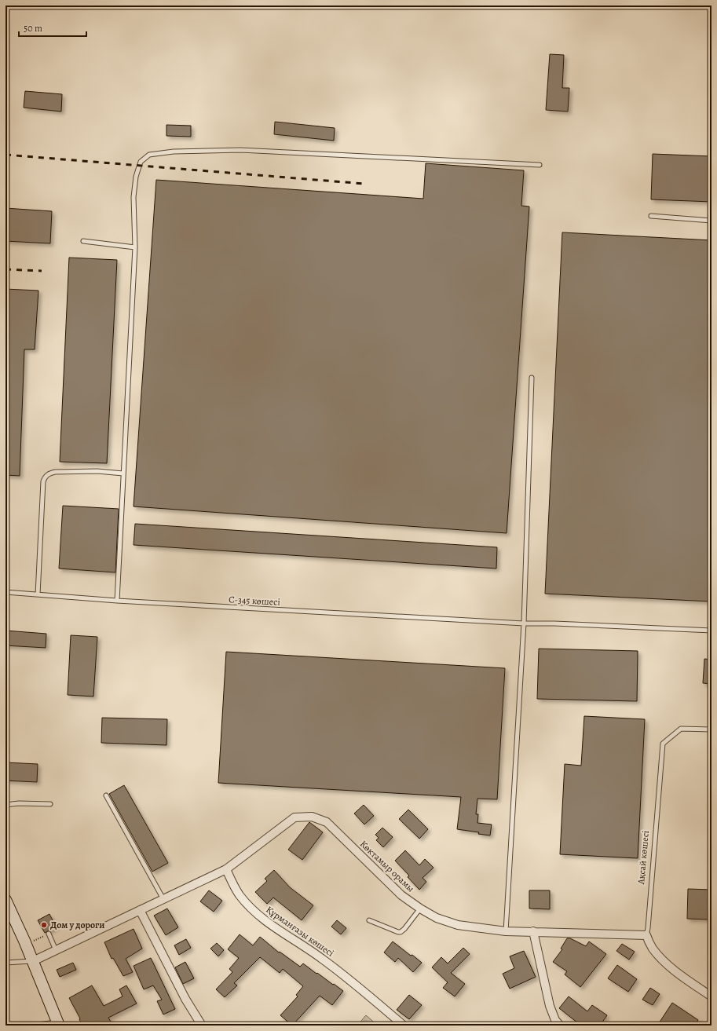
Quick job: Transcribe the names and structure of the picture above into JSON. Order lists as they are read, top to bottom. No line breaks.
{"streets":{"street":["Көктамыр орамы","Құрманғазы көшесі"],"lane":["С-345 көшесі","Ақсай көшесі"]},"crossings":[["Ақсай көшесі","Көктамыр орамы"],["Көктамыр орамы","Құрманғазы көшесі"]],"places":["Дом у дороги"],"scale_bar":"50 m"}
